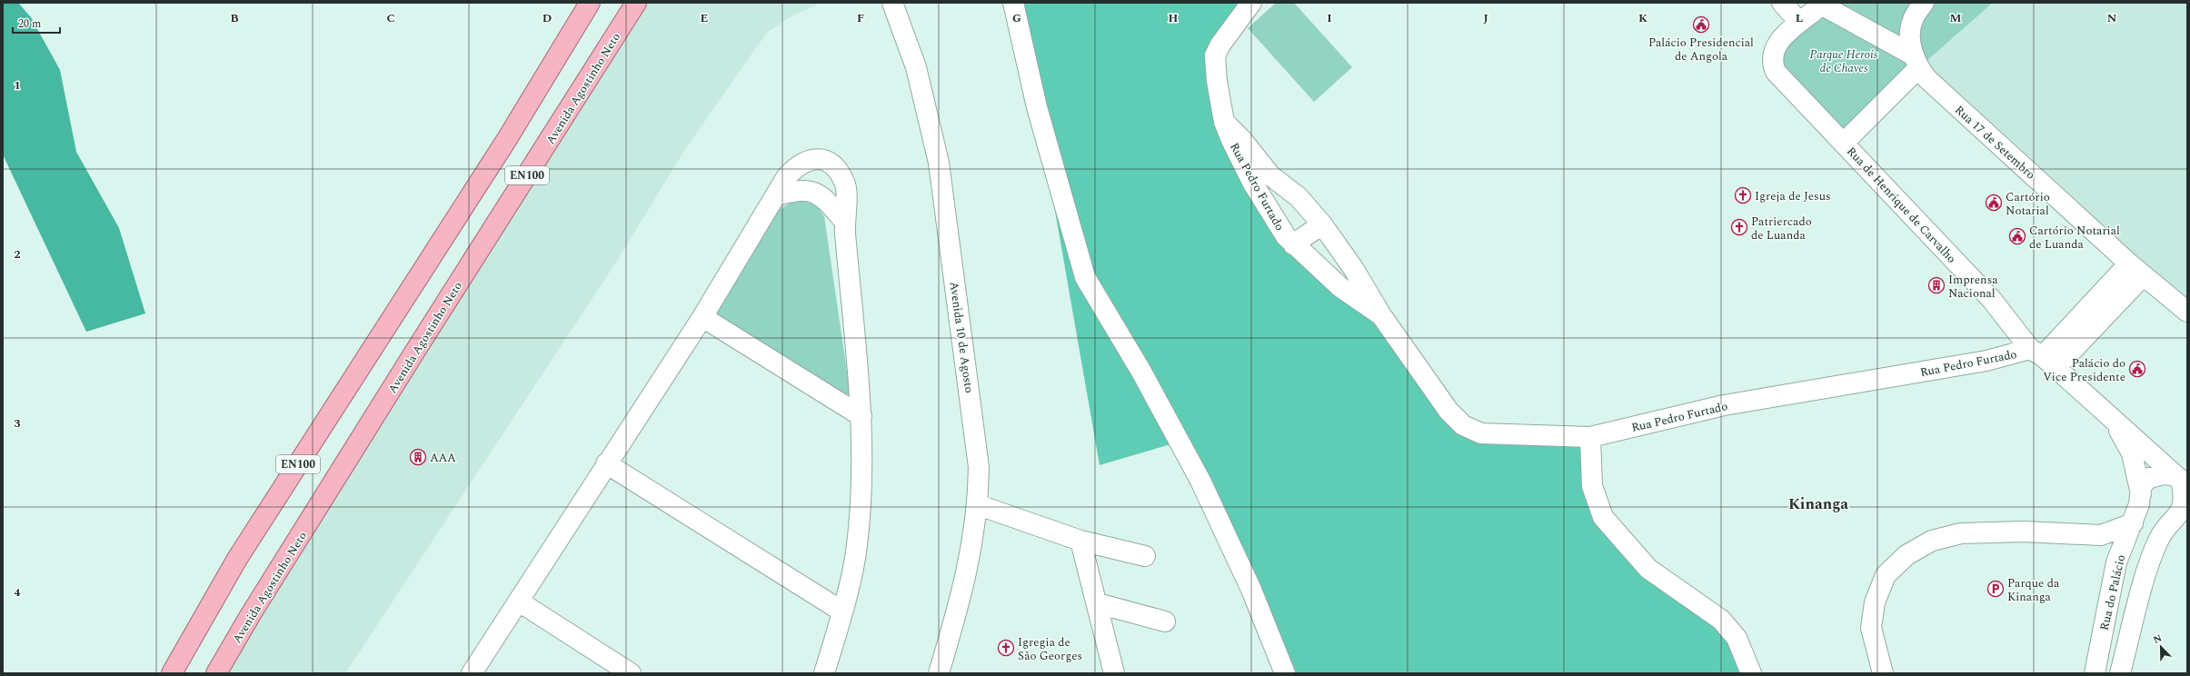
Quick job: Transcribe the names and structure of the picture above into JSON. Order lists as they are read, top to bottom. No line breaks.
{"streets":{"main road":["Avenida Agostinho Neto","EN100"],"street":["Rua 17 de Setembro","Rua Pedro Furtado","Rua de Henrique de Carvalho","Avenida 10 de Agosto","Rua do Palácio"]},"crossings":[["Rua 17 de Setembro","Rua de Henrique de Carvalho"],["Rua Pedro Furtado","Rua de Henrique de Carvalho"]],"districts":["Kinanga"],"parks":["Parque Herois de Chaves"],"places":{"public building":["Palácio Presidencial de Angola","Cartório Notarial","Cartório Notarial de Luanda","Palácio do Vice Presidente"],"church":["Igreja de Jesus","Patriercado de Luanda","Igregia de São Georges"],"building":["Imprensa Nacional","AAA"],"parking":["Parque da Kinanga"]},"scale_bar":"20 m","north":"top left","grid":{"columns":["B","C","D","E","F","G","H","I","J","K","L","M","N"],"rows":["1","2","3","4"]}}
